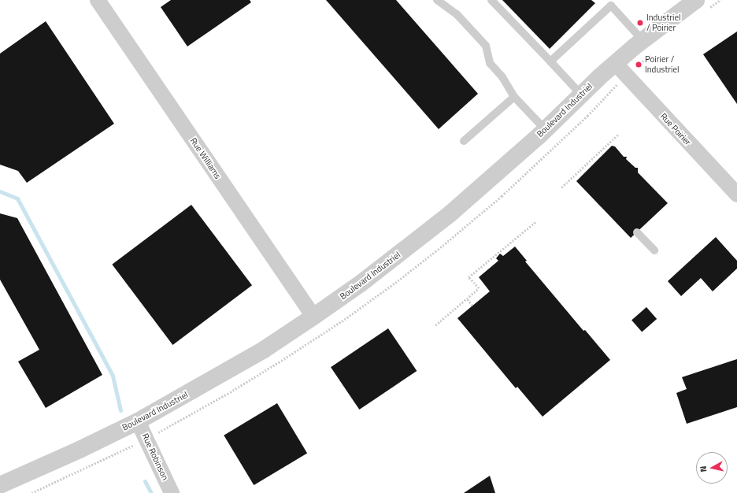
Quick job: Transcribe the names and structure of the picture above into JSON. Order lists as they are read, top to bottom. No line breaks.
{"streets":{"street":["Boulevard Industriel","Rue Poirier","Rue Williams","Rue Robinson"]},"crossings":[["Boulevard Industriel","Rue Poirier"],["Boulevard Industriel","Rue Williams"],["Boulevard Industriel","Rue Robinson"]],"places":["Industriel / Poirier","Poirier / Industriel"],"north":"left"}
